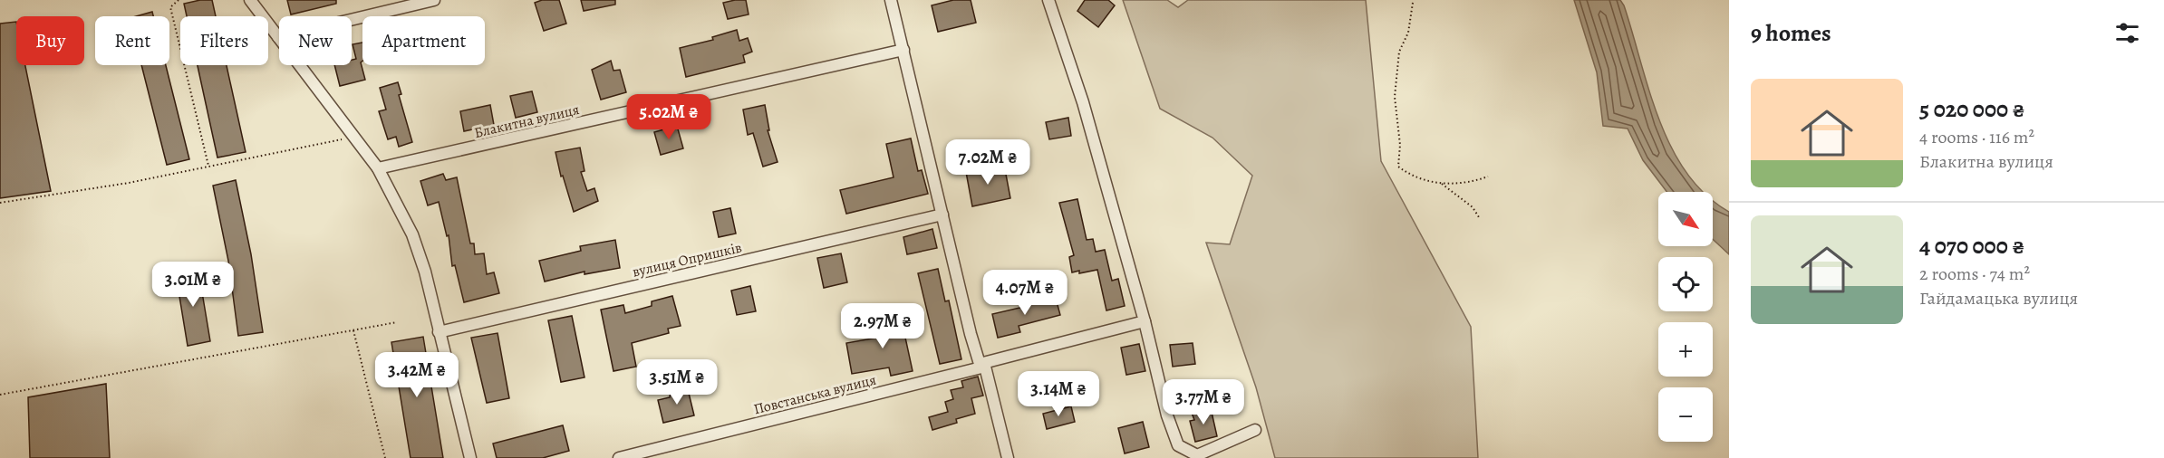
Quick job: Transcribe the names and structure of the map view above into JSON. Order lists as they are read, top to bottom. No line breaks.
{"streets":{"street":["Блакитна вулиця","вулиця Опришків","Повстанська вулиця"]},"north":"bottom right","page":{"heading":"9 homes","chip":["Buy","Rent","Filters","New","Apartment"],"list":[{"name":"5 020 000 ₴","note":"4 rooms · 116 m² · Блакитна вулиця"},{"name":"4 070 000 ₴","note":"2 rooms · 74 m² · Гайдамацька вулиця"}],"price":["5.02M ₴","7.02M ₴","3.01M ₴","4.07M ₴","2.97M ₴","3.42M ₴","3.51M ₴","3.14M ₴","3.77M ₴"],"map_buttons":["+","−"]}}
